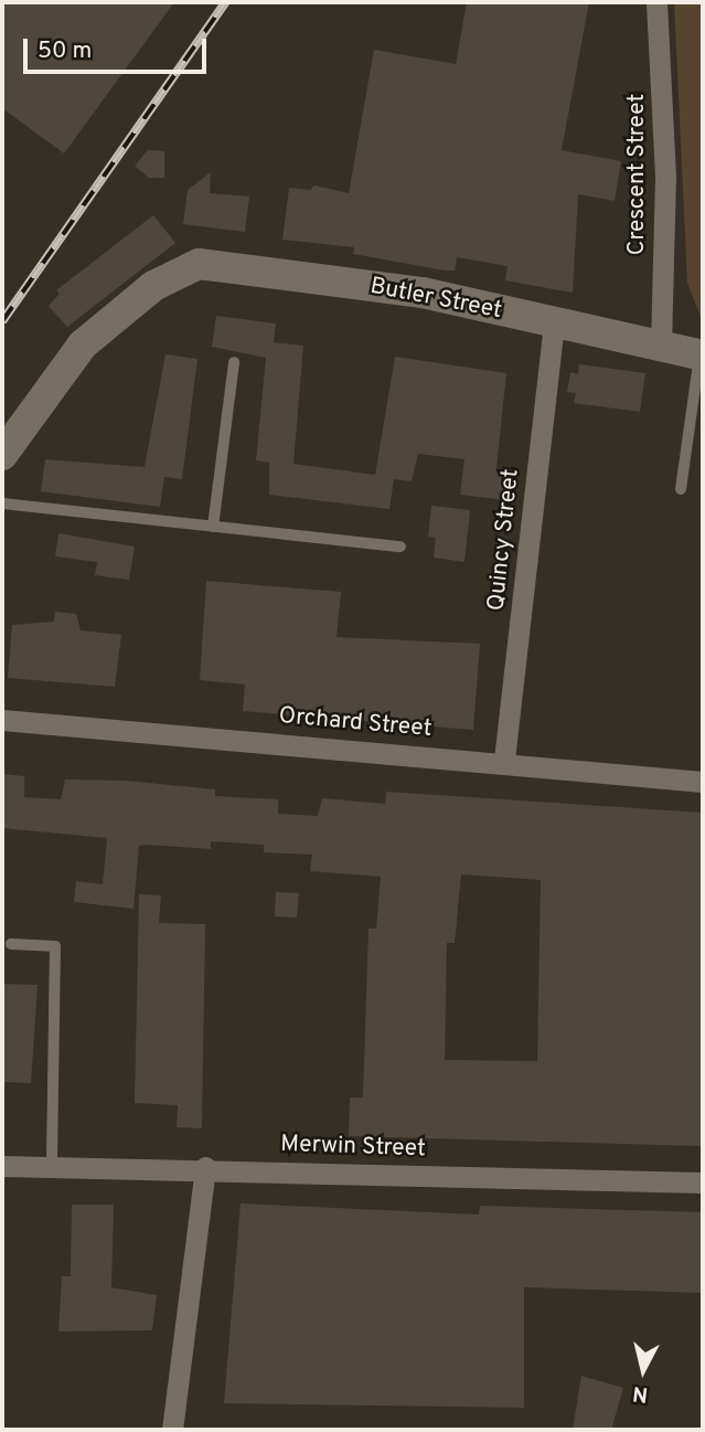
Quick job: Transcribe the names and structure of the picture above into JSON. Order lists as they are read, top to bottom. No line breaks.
{"streets":{"main road":["Butler Street"],"street":["Crescent Street","Quincy Street","Orchard Street","Merwin Street"]},"crossings":[["Crescent Street","Butler Street"],["Butler Street","Quincy Street"],["Quincy Street","Orchard Street"]],"scale_bar":"50 m","north":"bottom"}
